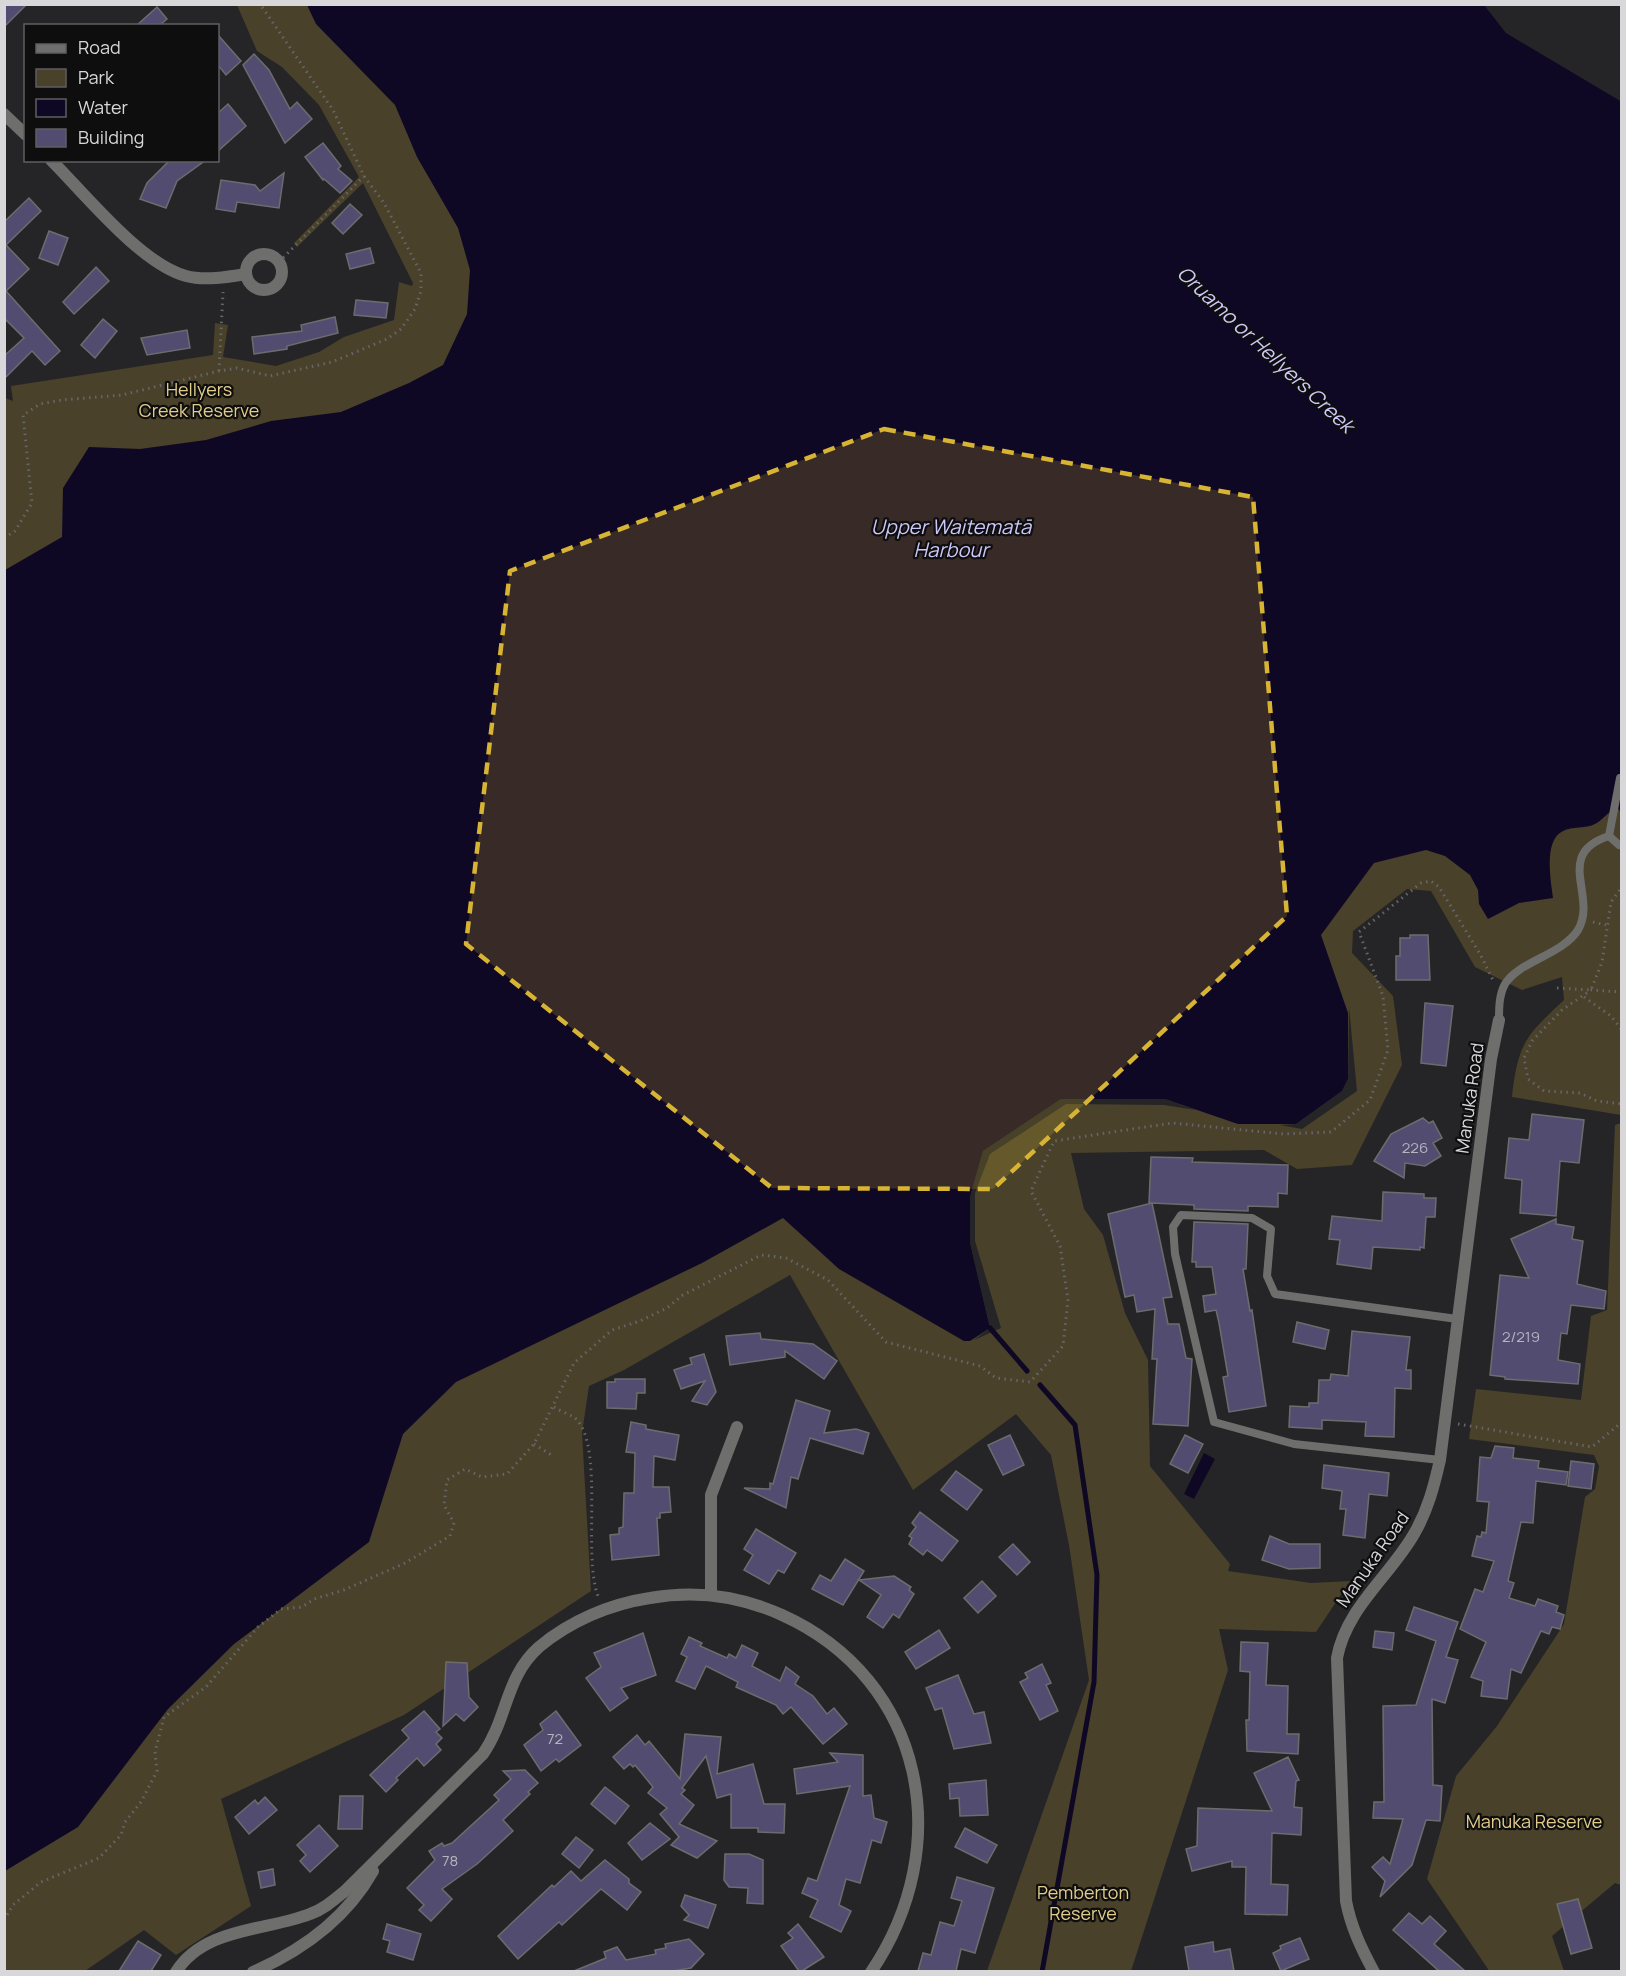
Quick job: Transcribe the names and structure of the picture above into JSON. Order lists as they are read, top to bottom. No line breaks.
{"streets":{"street":["Manuka Road"]},"water":["Oruamo or Hellyers Creek","Upper Waitematā Harbour"],"parks":["Hellyers Creek Reserve","Manuka Reserve","Pemberton Reserve"],"house_numbers":["226","2/219","72","78"],"legend":["Road","Park","Water","Building"]}
